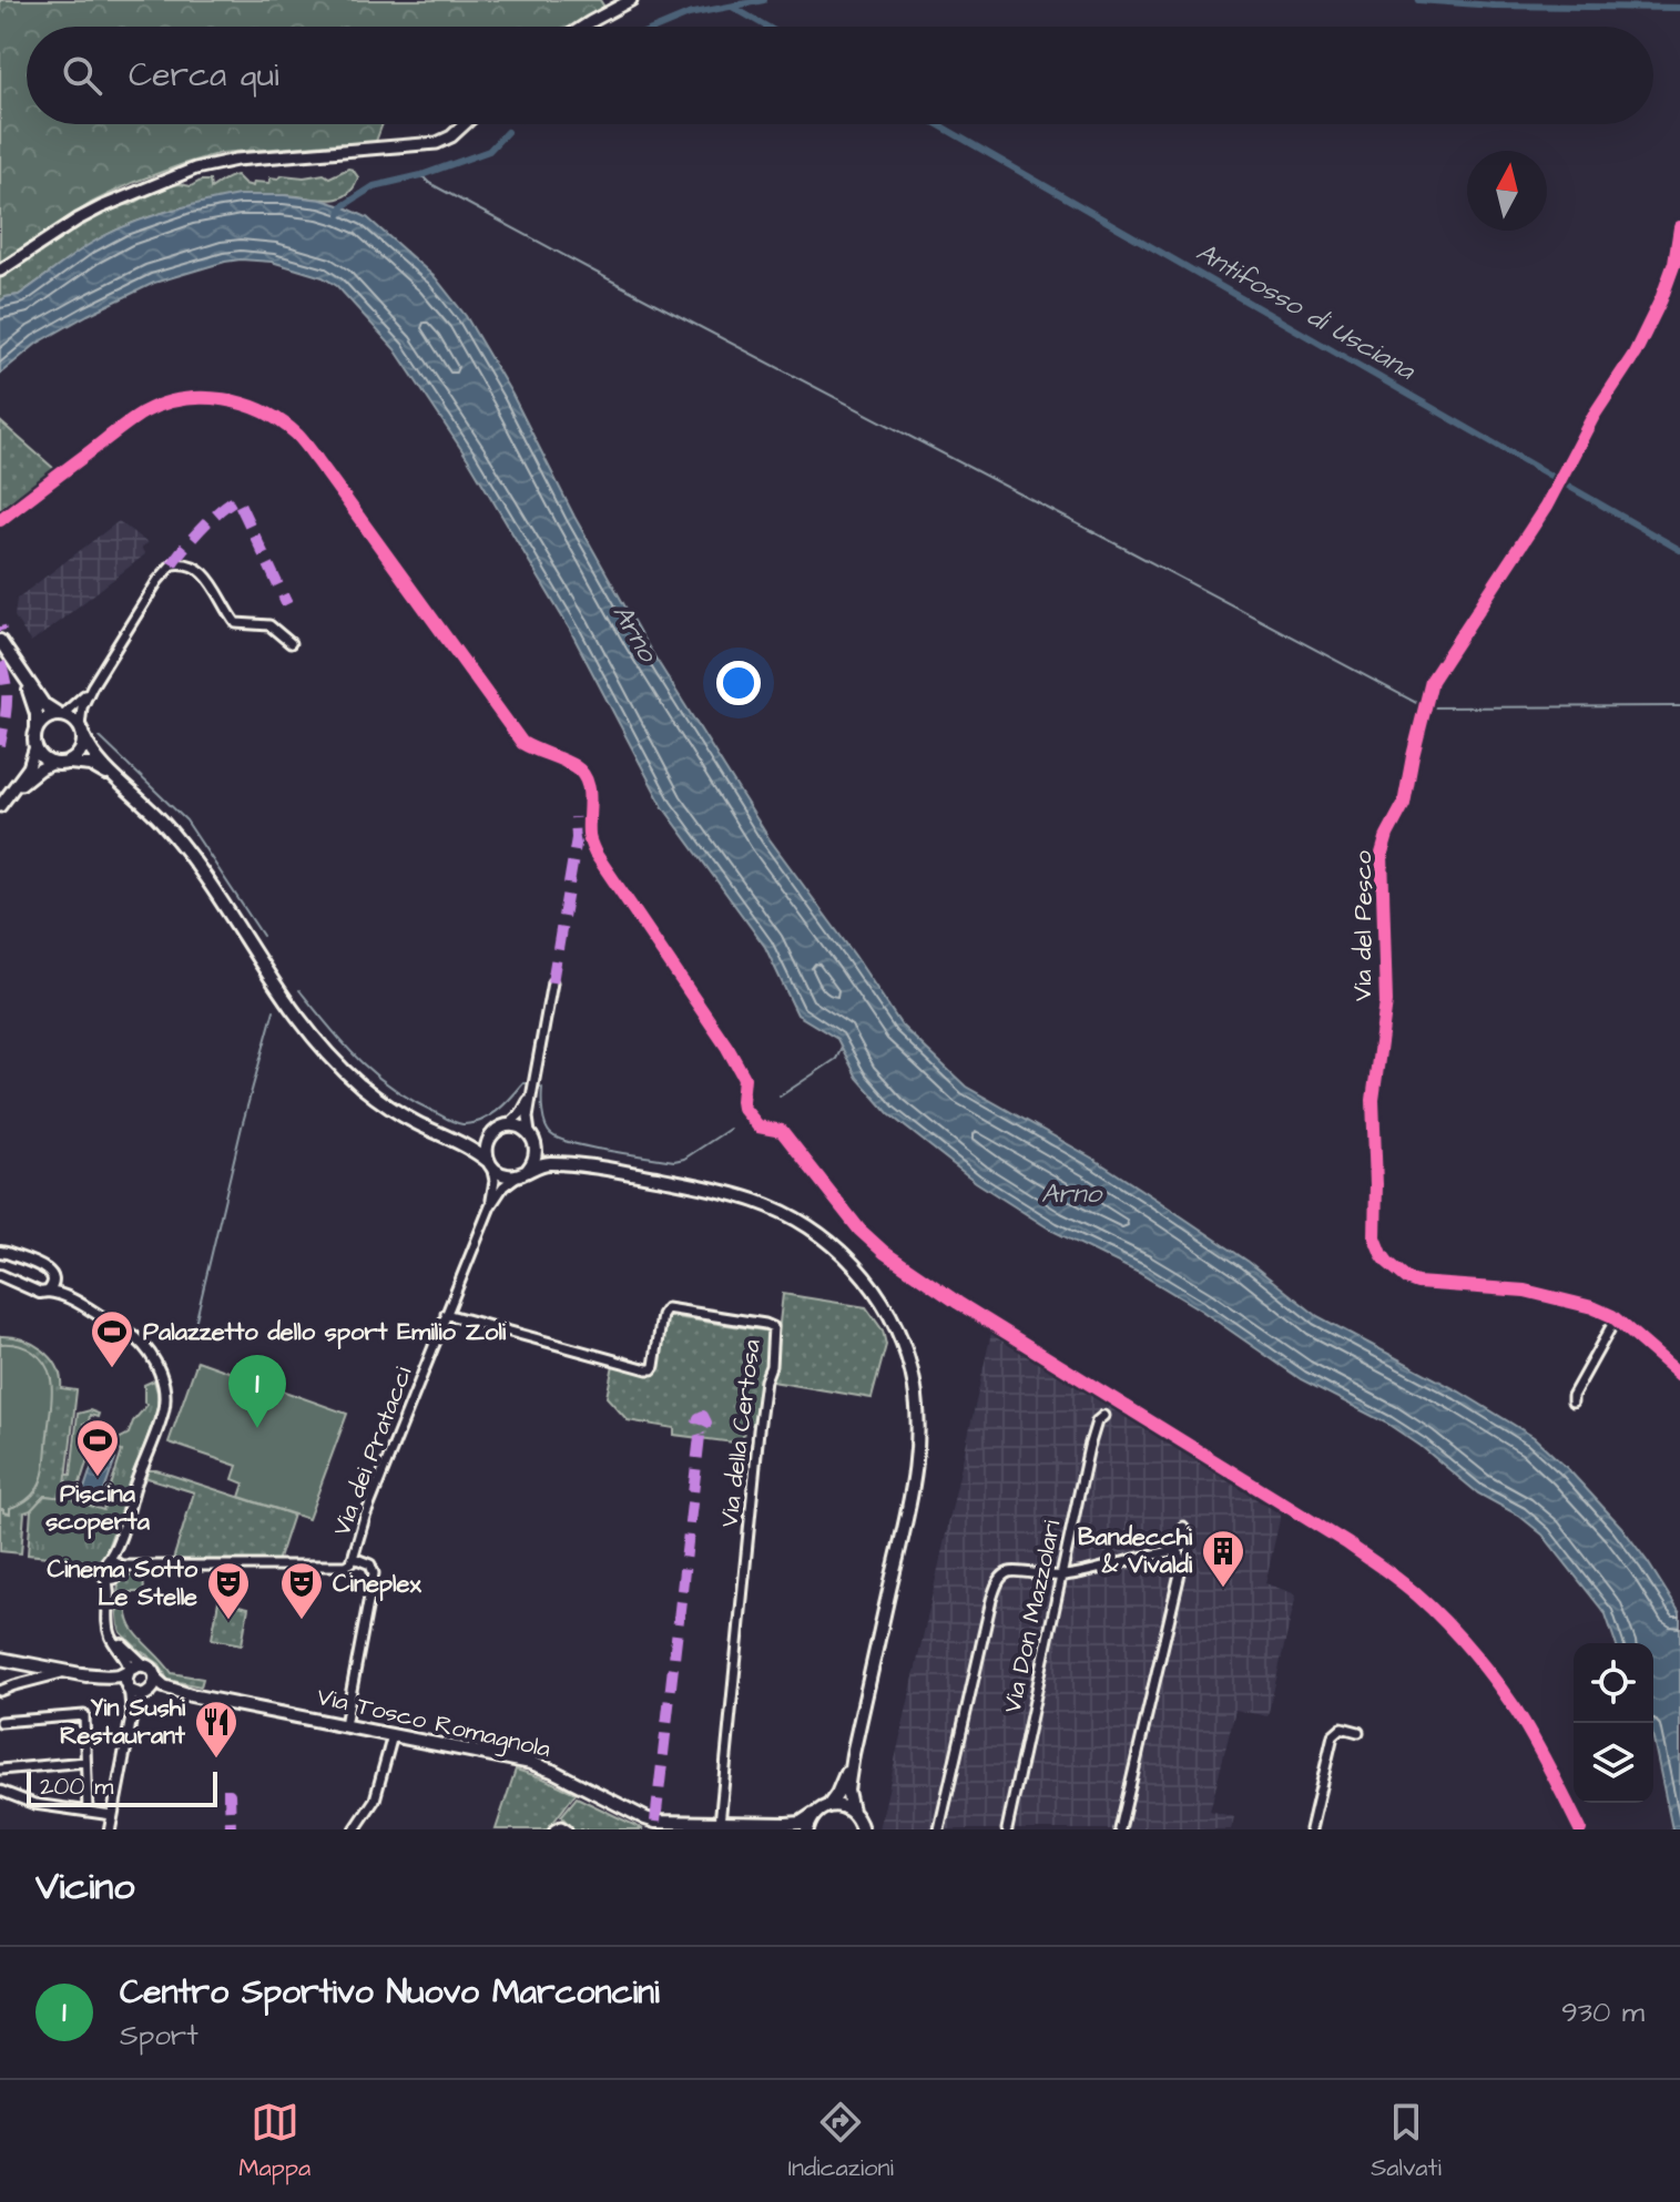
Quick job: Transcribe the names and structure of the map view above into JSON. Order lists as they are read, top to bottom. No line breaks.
{"streets":{"main road":["Via Tosco Romagnola"],"street":["Via del Pesco","Via della Certosa","Via dei Pratacci","Via Don Mazzolari"]},"crossings":[["Via della Certosa","Via dei Pratacci"],["Via della Certosa","Via Tosco Romagnola"]],"water":["Antifosso di Usciana","Arno"],"places":{"sports":["Palazzetto dello sport Emilio Zoli","Piscina scoperta"],"building":["Bandecchi & Vivaldi"],"theatre":["Cinema Sotto Le Stelle","Cineplex"],"restaurant":["Yin Sushi Restaurant"]},"scale_bar":"200 m","north":"top","page":{"search":"Cerca qui","pins":"1","scale":"200 m","heading":"Vicino","list":[{"mark":"1","name":"Centro Sportivo Nuovo Marconcini","note":"Sport","value":"930 m"}],"nav":["Mappa","Indicazioni","Salvati"]}}
